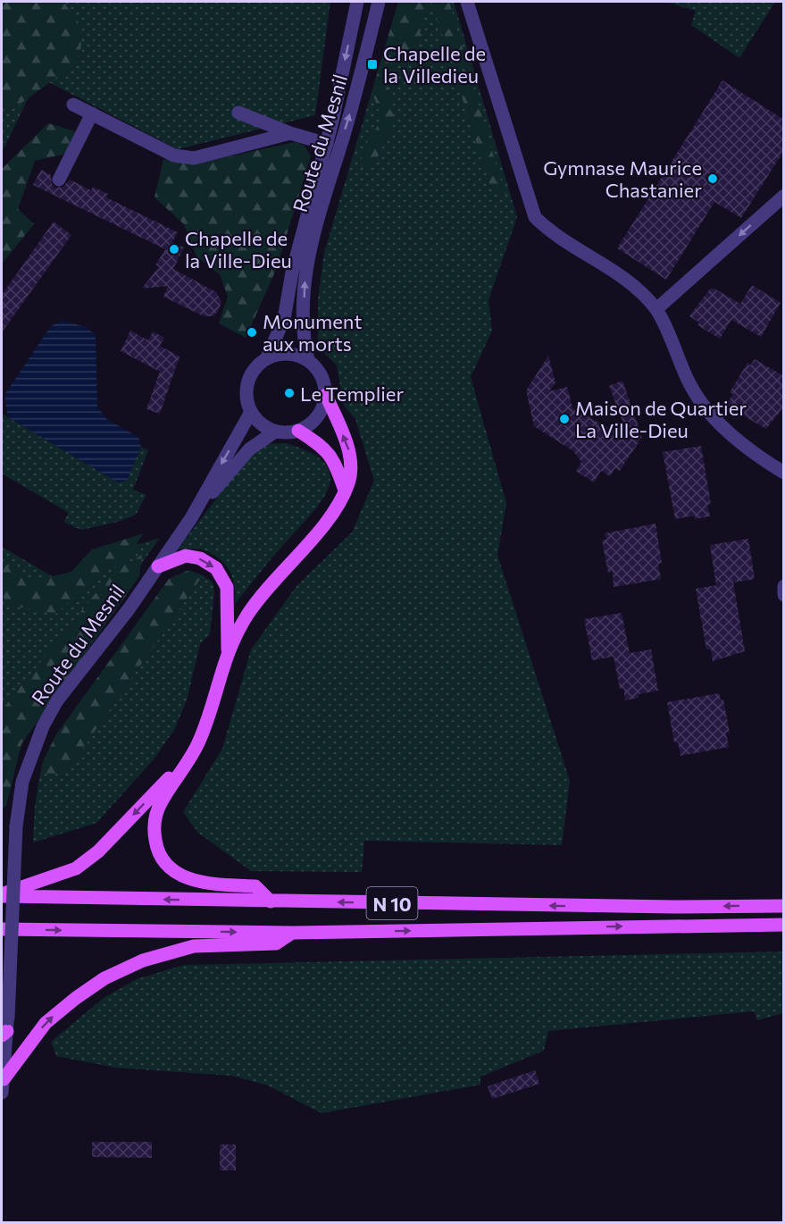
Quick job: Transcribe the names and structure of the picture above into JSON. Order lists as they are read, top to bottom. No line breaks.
{"streets":{"main road":["N 10"],"street":["Route du Mesnil"]},"places":{"transit":["Chapelle de la Villedieu"],"other":["Gymnase Maurice Chastanier","Chapelle de la Ville-Dieu","Monument aux morts","Le Templier","Maison de Quartier La Ville-Dieu"]}}
